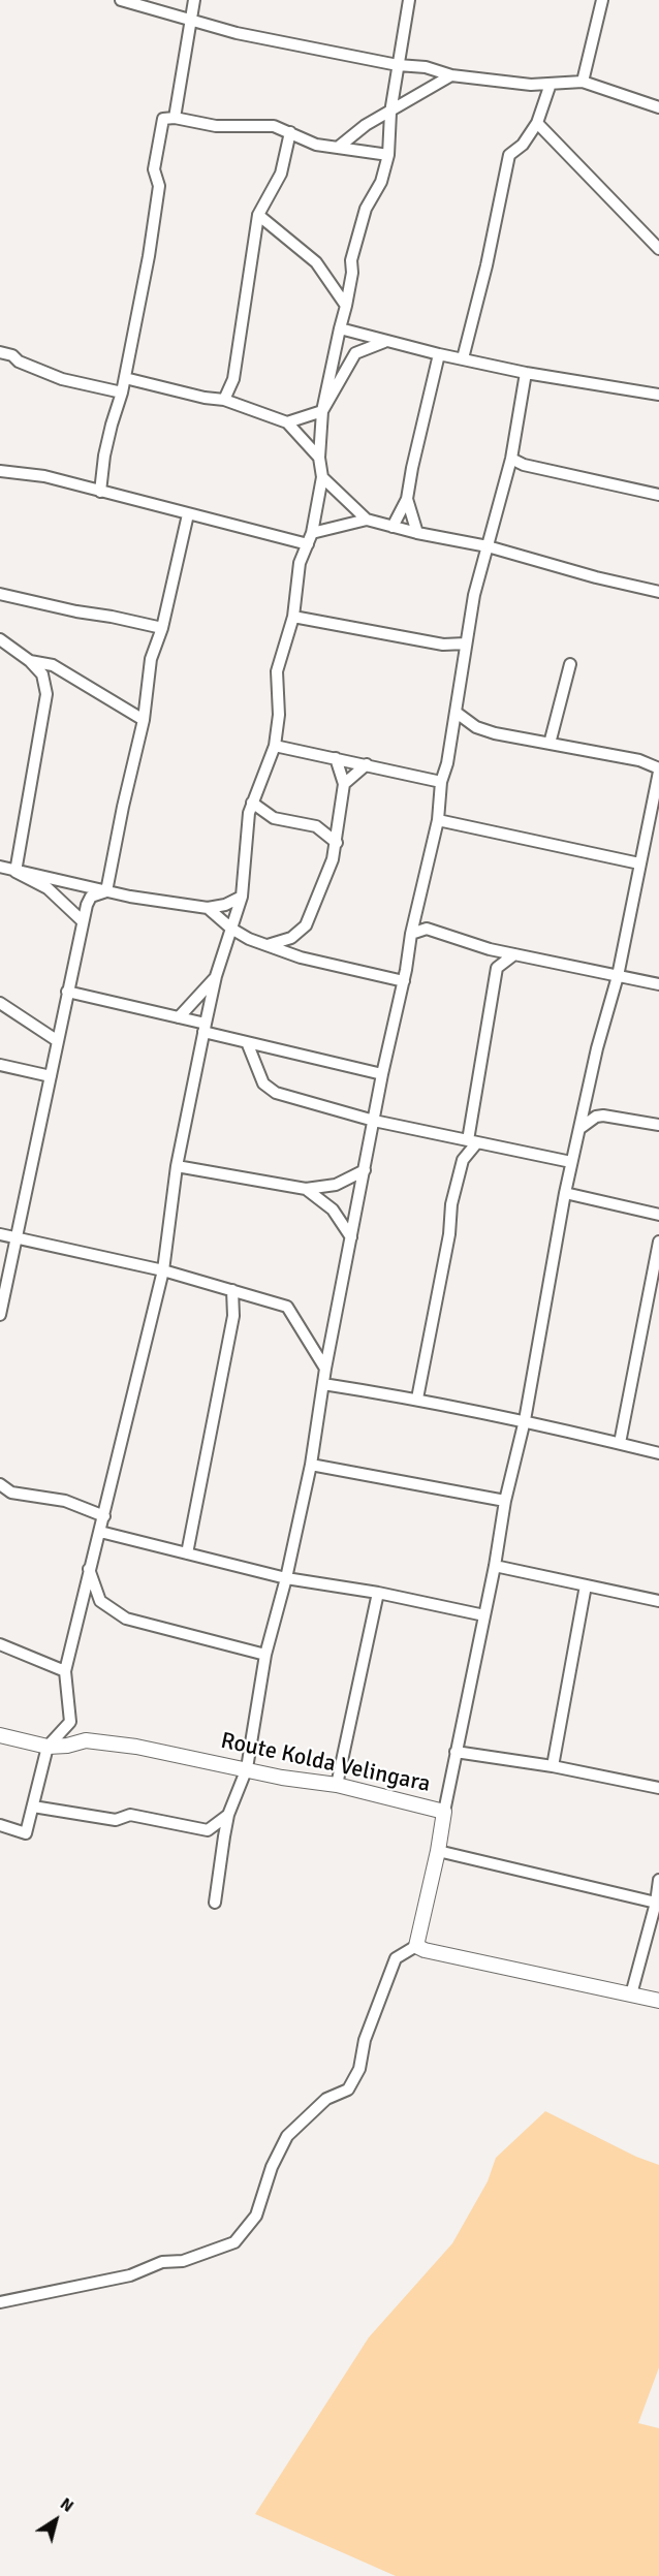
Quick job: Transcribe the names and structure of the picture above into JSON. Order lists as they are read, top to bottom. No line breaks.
{"streets":{"main road":["Route Kolda Velingara"]},"north":"top right"}
